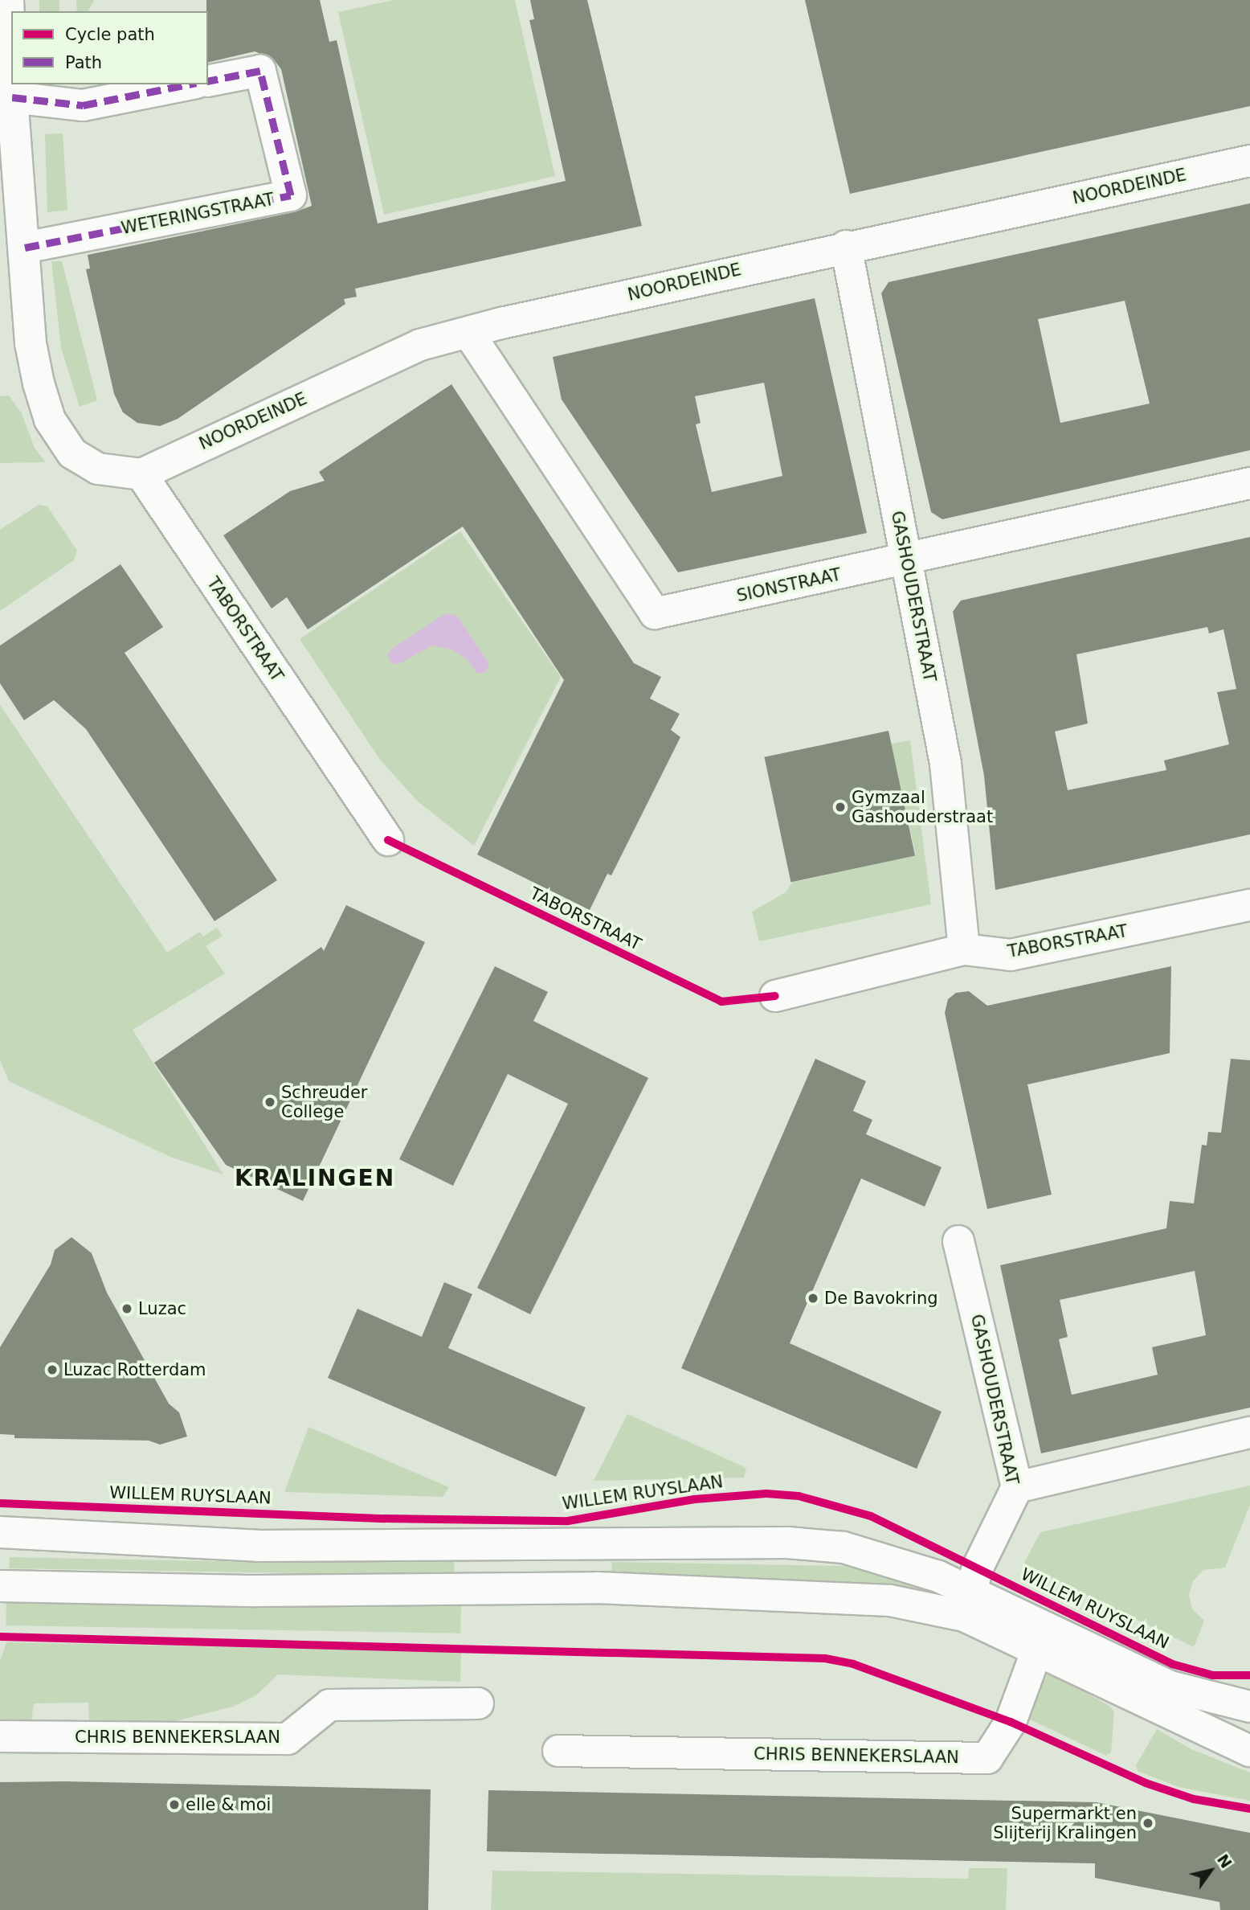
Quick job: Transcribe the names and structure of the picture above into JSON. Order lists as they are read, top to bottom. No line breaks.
{"streets":{"street":["NOORDEINDE","WETERINGSTRAAT","SIONSTRAAT","GASHOUDERSTRAAT","TABORSTRAAT","CHRIS BENNEKERSLAAN"],"cycle path":["WILLEM RUYSLAAN"]},"crossings":[["NOORDEINDE","SIONSTRAAT"],["NOORDEINDE","GASHOUDERSTRAAT"],["NOORDEINDE","TABORSTRAAT"],["SIONSTRAAT","GASHOUDERSTRAAT"],["GASHOUDERSTRAAT","TABORSTRAAT"]],"districts":["KRALINGEN"],"places":["Gymzaal Gashouderstraat","Schreuder College","De Bavokring","Luzac","Luzac Rotterdam","elle & moi","Supermarkt en Slijterij Kralingen"],"legend":["Cycle path","Path"],"north":"top right"}
